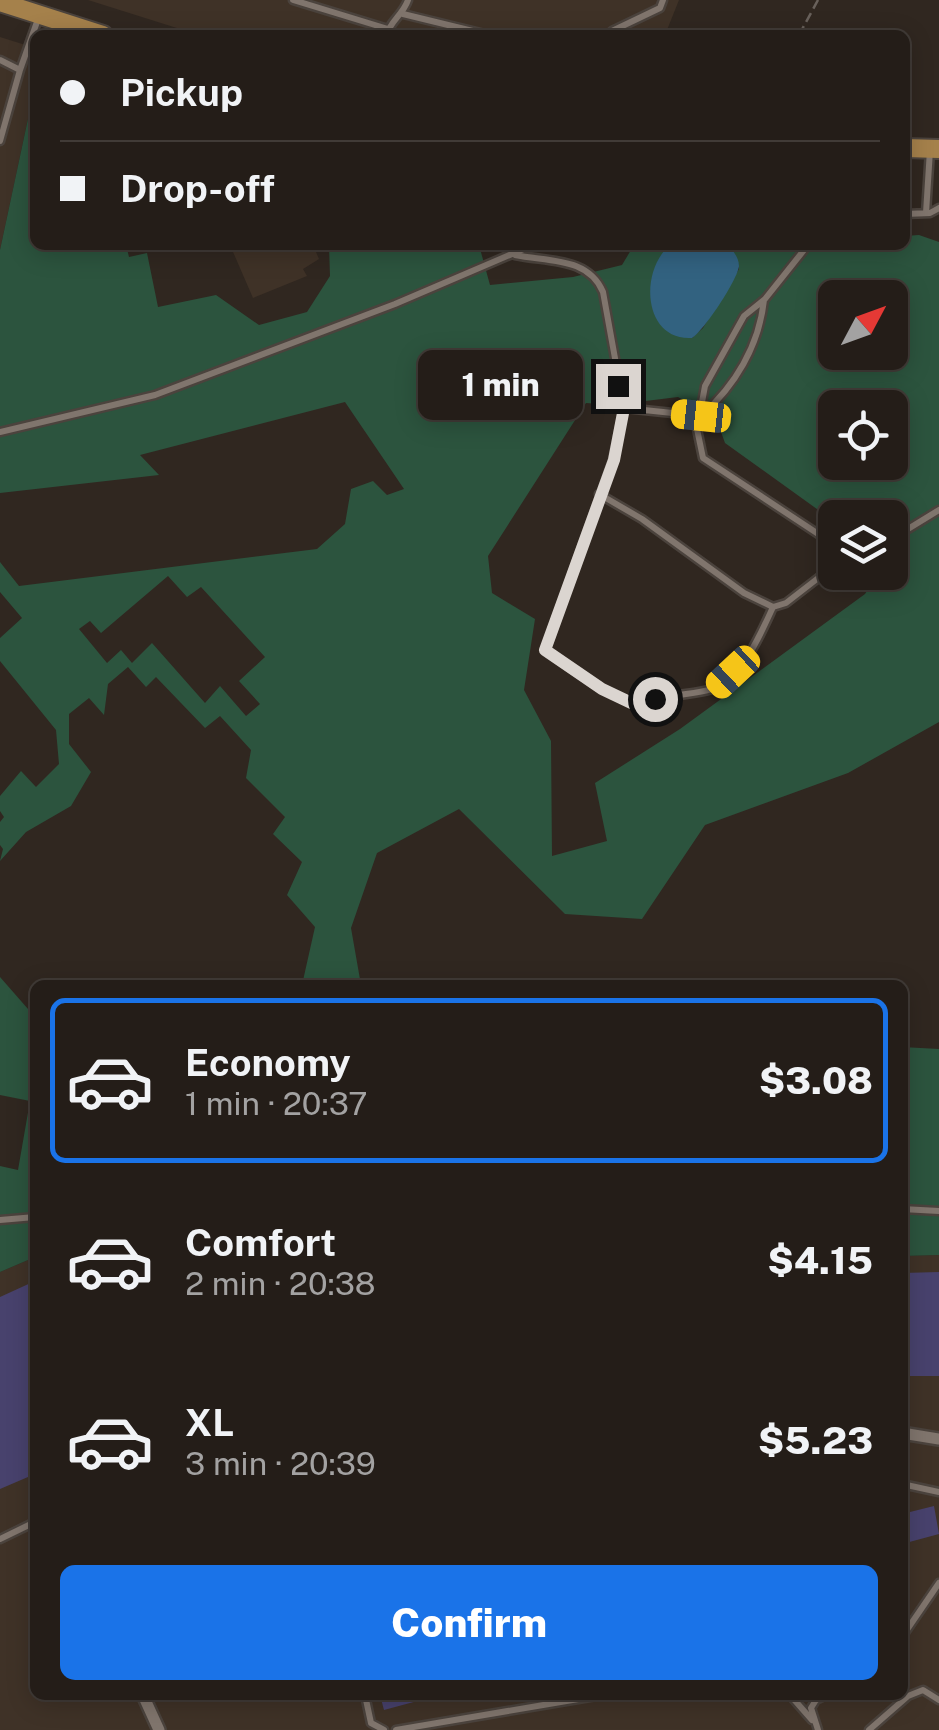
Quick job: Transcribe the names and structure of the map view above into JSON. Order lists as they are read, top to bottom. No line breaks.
{"north":"top right","page":{"banner":["Pickup","Drop-off"],"bubble":"1 min","list":[{"name":"Economy","note":"1 min · 20:37","value":"$3.08"},{"name":"Comfort","note":"2 min · 20:38","value":"$4.15"},{"name":"XL","note":"3 min · 20:39","value":"$5.23"}],"buttons":"Confirm"}}
